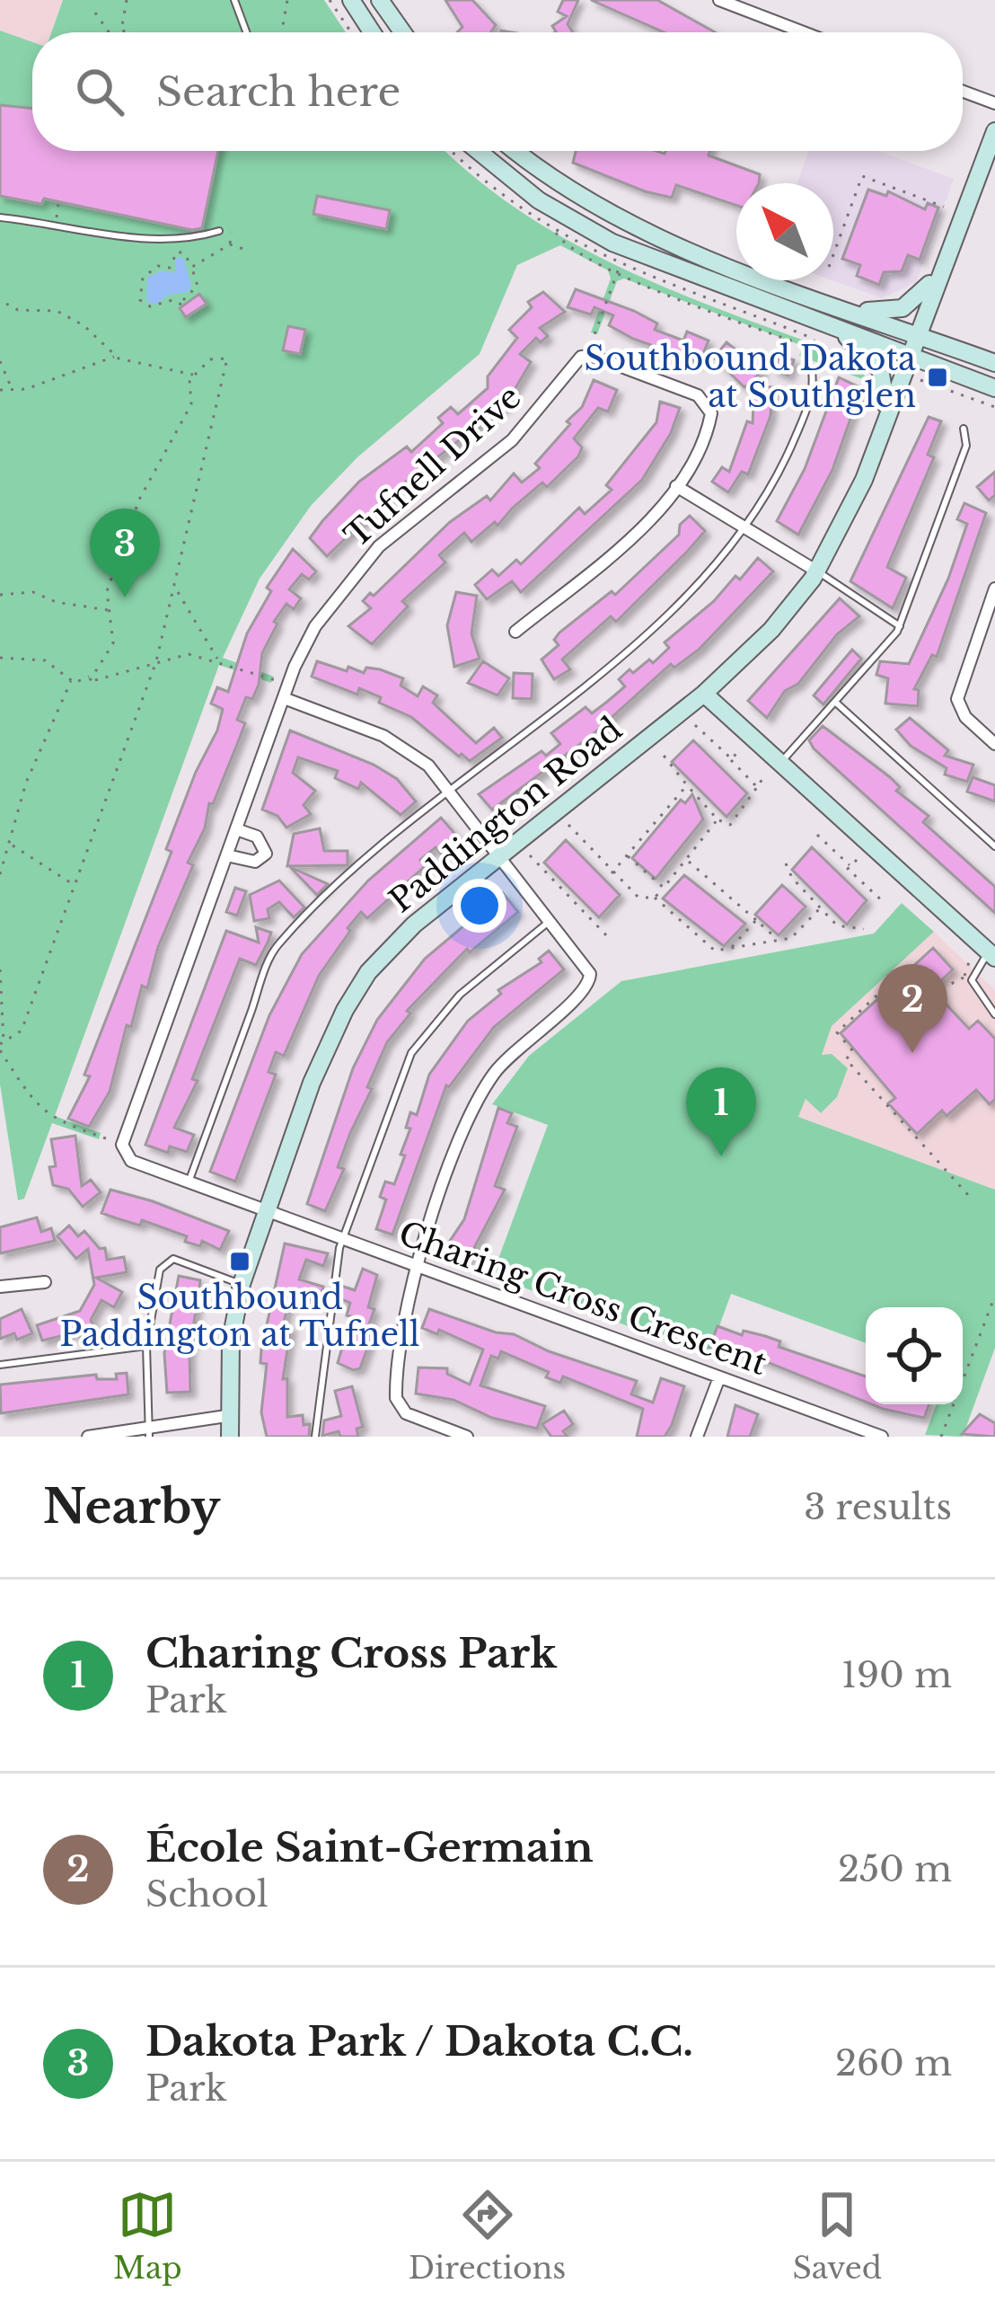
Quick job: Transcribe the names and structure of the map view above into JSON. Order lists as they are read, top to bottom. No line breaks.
{"streets":{"street":["Tufnell Drive","Paddington Road","Charing Cross Crescent"]},"crossings":[["Paddington Road","Charing Cross Crescent"]],"places":{"transit":["Southbound Dakota at Southglen","Southbound Paddington at Tufnell"]},"north":"top left","page":{"search":"Search here","pins":["3","2","1"],"heading":["Nearby","3 results"],"list":[{"mark":"1","name":"Charing Cross Park","note":"Park","value":"190 m"},{"mark":"2","name":"École Saint-Germain","note":"School","value":"250 m"},{"mark":"3","name":"Dakota Park / Dakota C.C.","note":"Park","value":"260 m"}],"nav":["Map","Directions","Saved"]}}
